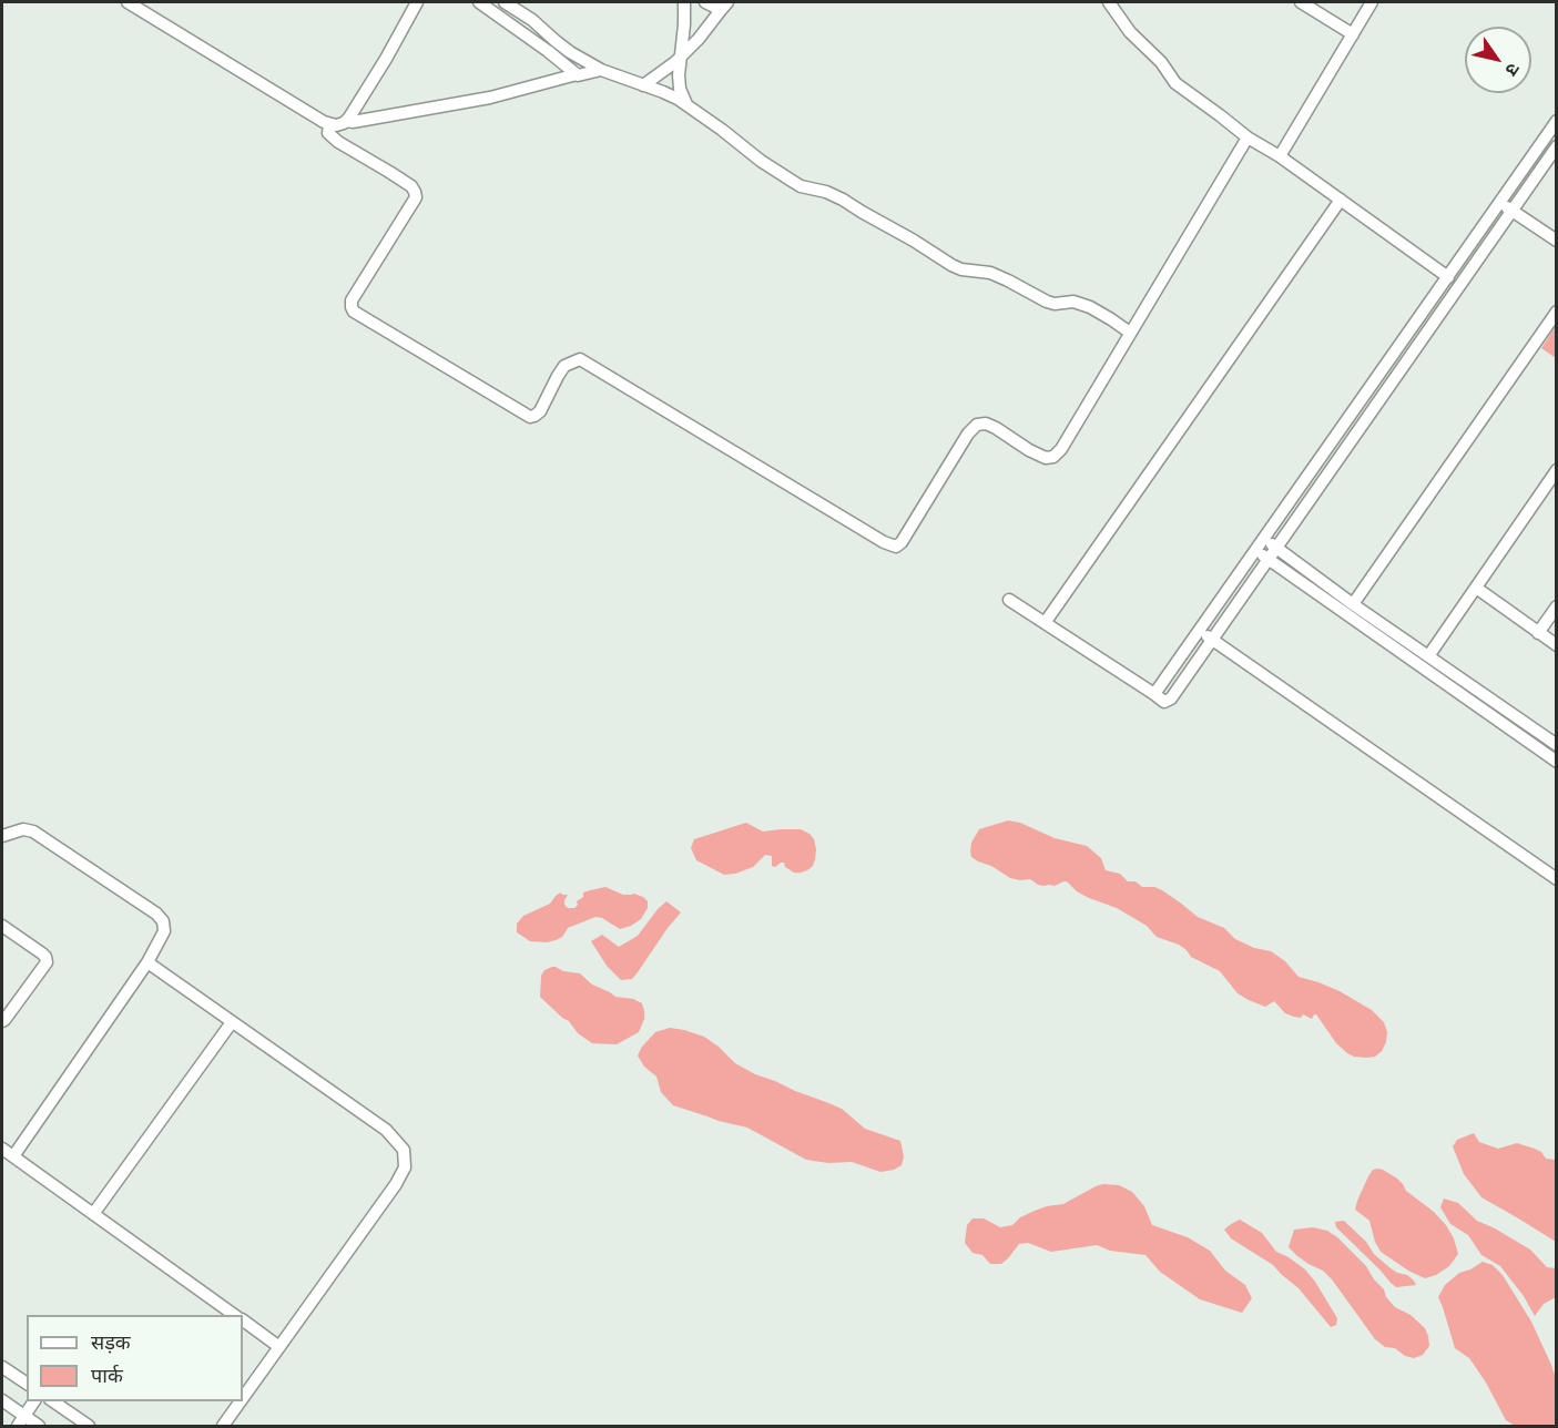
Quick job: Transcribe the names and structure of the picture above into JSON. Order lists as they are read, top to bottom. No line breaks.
{"legend":["सड़क","पार्क"],"north":"bottom right"}
